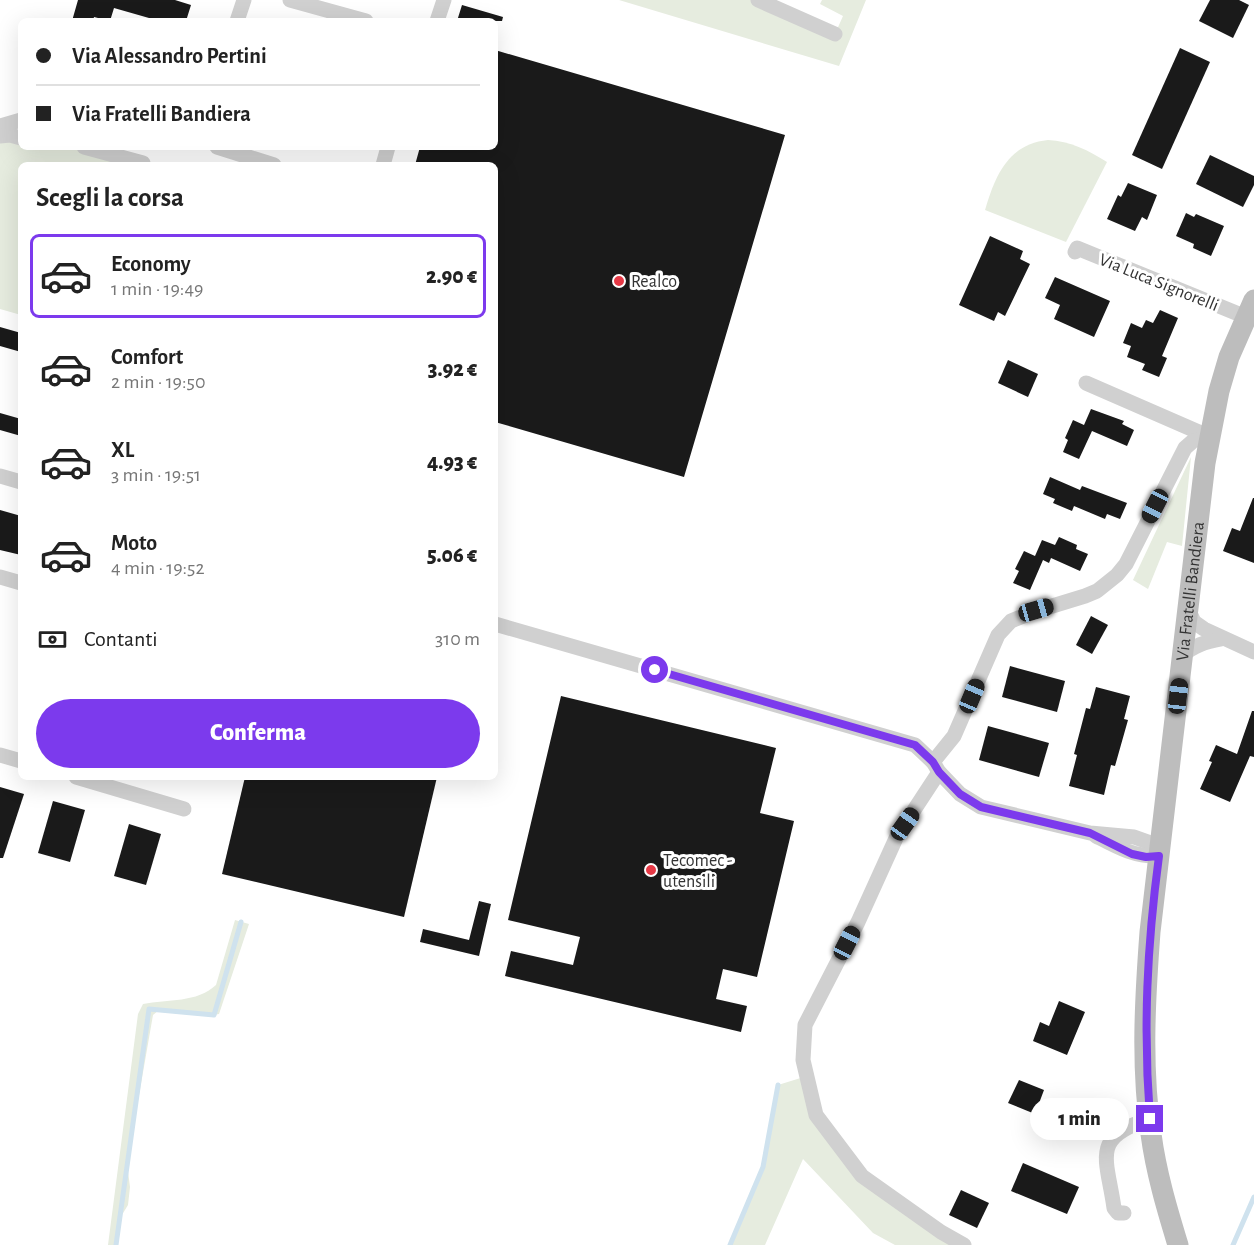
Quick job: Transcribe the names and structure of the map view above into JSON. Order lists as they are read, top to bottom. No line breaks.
{"streets":{"street":["Via Luca Signorelli","Via Fratelli Bandiera"]},"crossings":[["Via Luca Signorelli","Via Fratelli Bandiera"]],"places":["Realco","Tecomec - utensili"],"page":{"banner":["Via Alessandro Pertini","Via Fratelli Bandiera"],"heading":"Scegli la corsa","list":[{"name":"Economy","note":"1 min · 19:49","value":"2.90 €"},{"name":"Comfort","note":"2 min · 19:50","value":"3.92 €"},{"name":"XL","note":"3 min · 19:51","value":"4.93 €"},{"name":"Moto","note":"4 min · 19:52","value":"5.06 €"}],"pay":["Contanti","310 m"],"buttons":"Conferma","bubble":"1 min"}}
